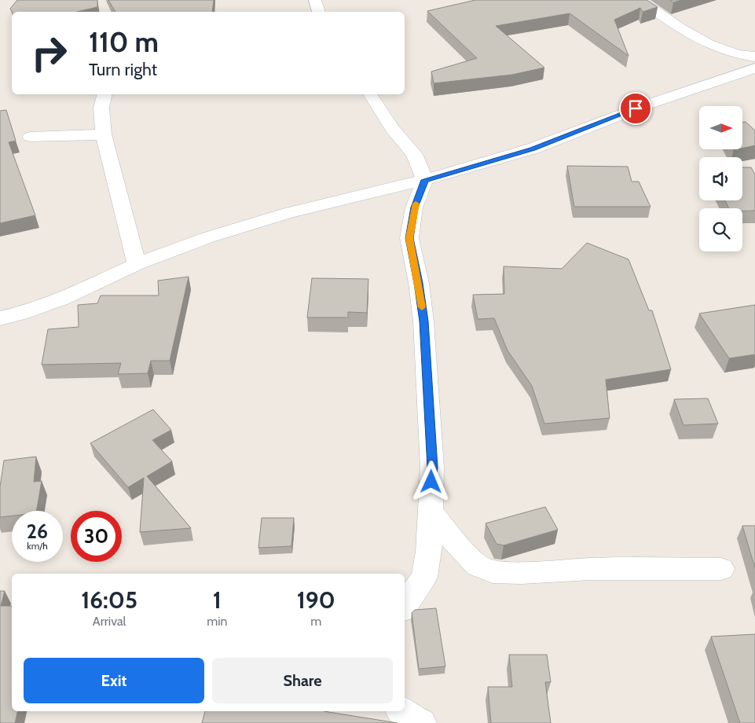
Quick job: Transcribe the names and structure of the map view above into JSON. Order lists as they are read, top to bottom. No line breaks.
{"north":"right","page":{"turn":["110 m","Turn right"],"speed":"26 km/h","limit":"30","eta":["16:05","Arrival","1","min","190","m"],"buttons":["Exit","Share"]}}
